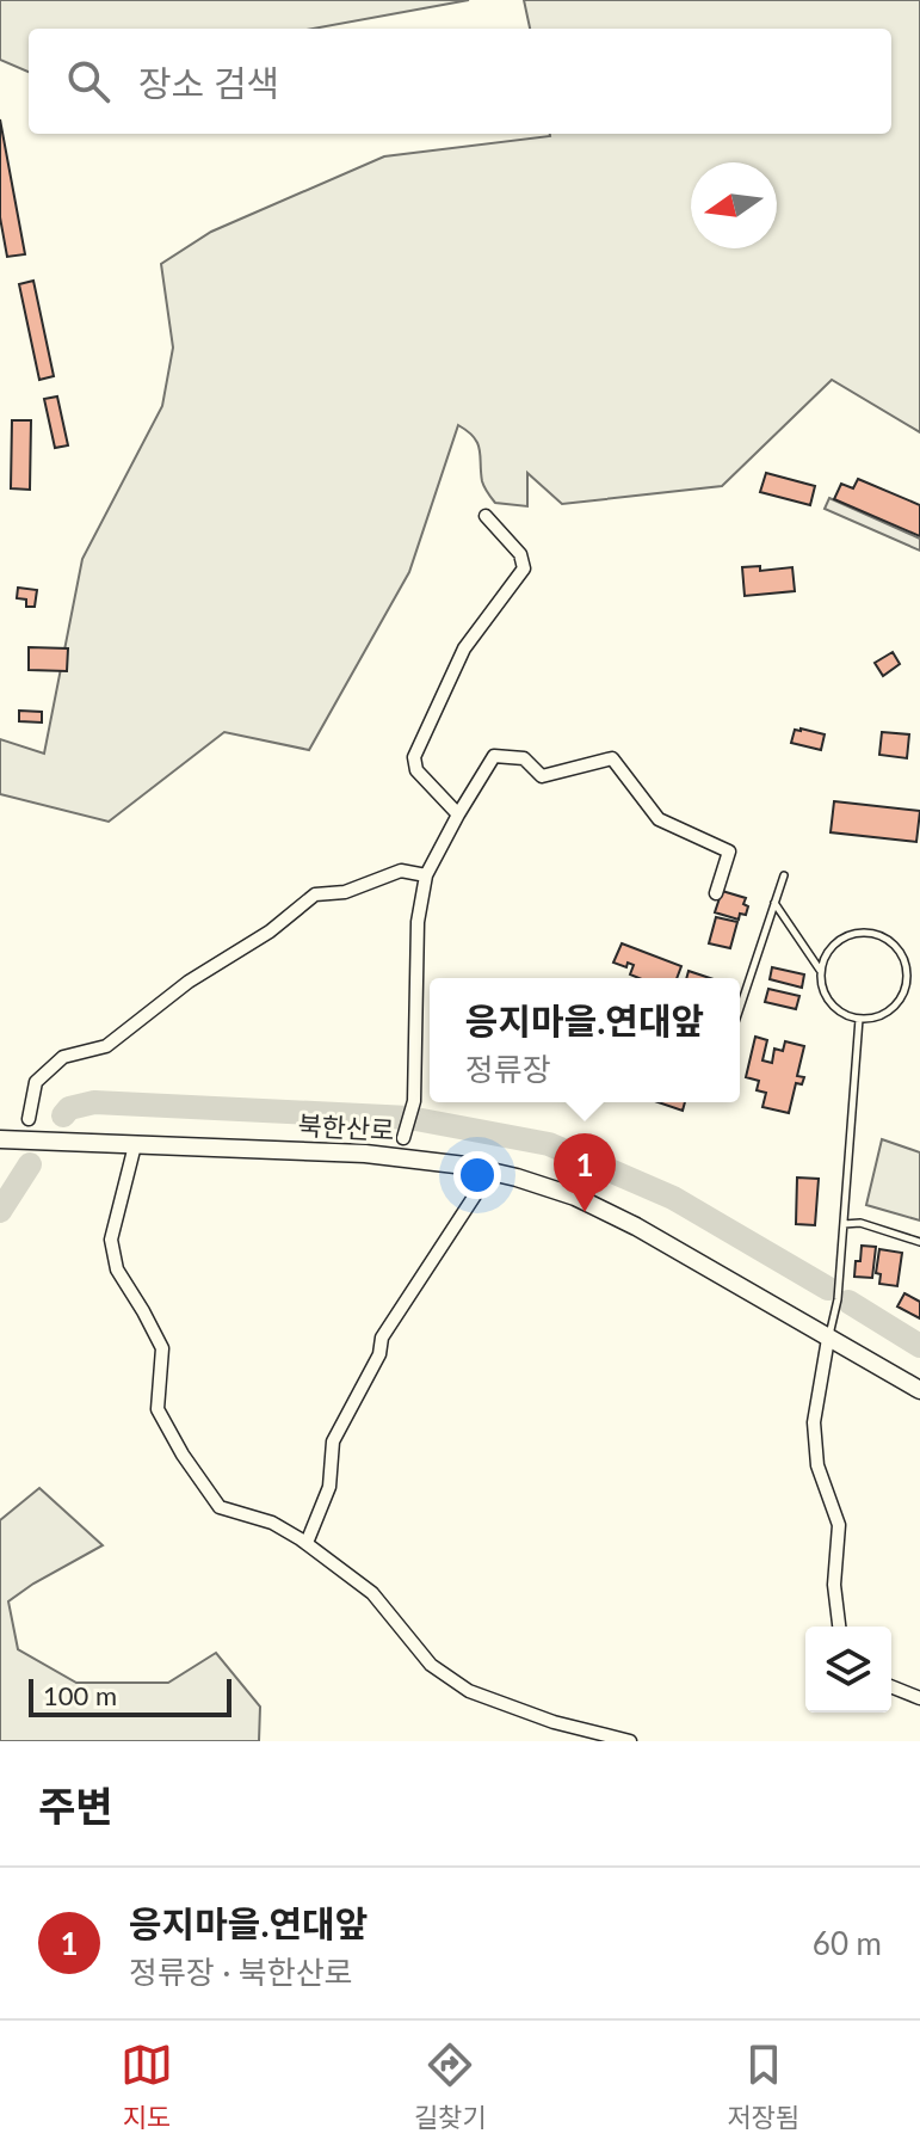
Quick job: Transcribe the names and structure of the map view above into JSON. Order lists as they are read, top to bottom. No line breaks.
{"streets":{"street":["북한산로"]},"scale_bar":"100 m","north":"left","page":{"search":"장소 검색","popup":["응지마을.연대앞","정류장"],"pins":"1","scale":"100 m","heading":"주변","list":[{"mark":"1","name":"응지마을.연대앞","note":"정류장 · 북한산로","value":"60 m"}],"nav":["지도","길찾기","저장됨"]}}
